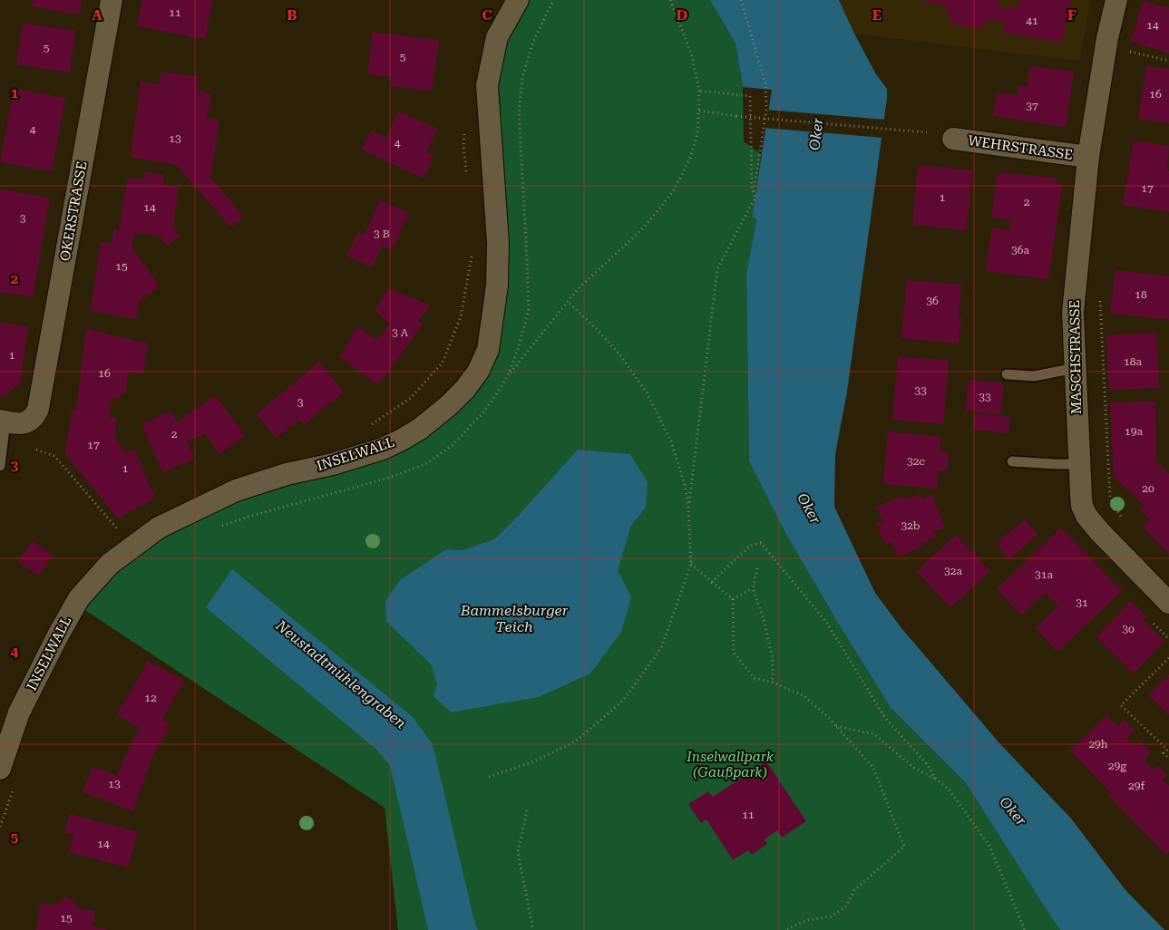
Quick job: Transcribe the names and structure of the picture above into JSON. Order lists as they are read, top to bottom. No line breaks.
{"streets":{"street":["WEHRSTRASSE","OKERSTRASSE","MASCHSTRASSE","INSELWALL"]},"crossings":[["WEHRSTRASSE","MASCHSTRASSE"]],"water":["Oker","Bammelsburger Teich","Neustadtmühlengraben"],"parks":["Inselwallpark (Gaußpark)"],"house_numbers":["11","41","14","5","5","16","37","4","13","4","17","1","2","14","3","3 B","36a","15","18","36","3 A","1","18a","16","33","33","3","19a","2","17","32c","1","20","32b","32a","31a","31","30","12","29h","29g","13","29f","11","14","15"],"grid":{"columns":["A","B","C","D","E","F"],"rows":["1","2","3","4","5"]}}
